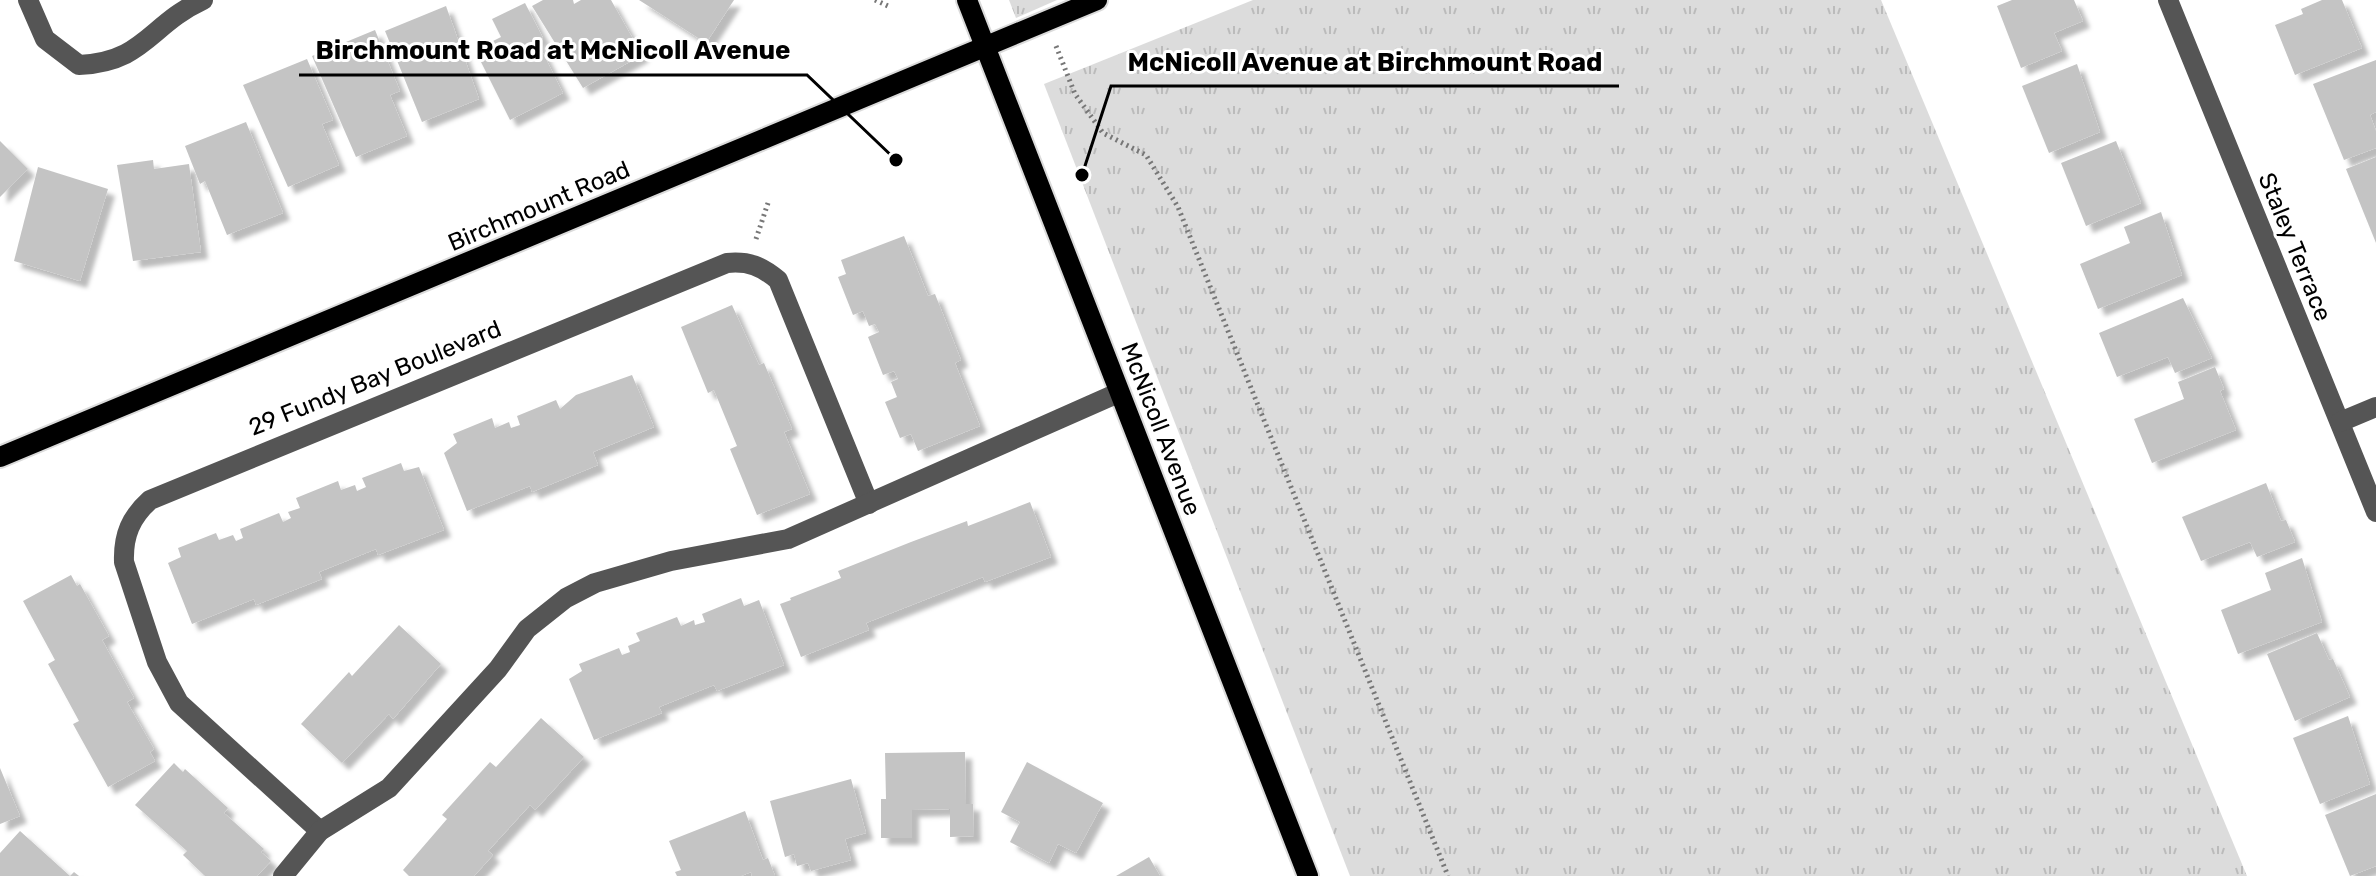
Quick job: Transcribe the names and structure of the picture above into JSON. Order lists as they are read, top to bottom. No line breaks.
{"streets":{"main road":["Birchmount Road","McNicoll Avenue"],"street":["Staley Terrace","29 Fundy Bay Boulevard"]},"crossings":[["Birchmount Road","McNicoll Avenue"]],"places":["Birchmount Road at McNicoll Avenue","McNicoll Avenue at Birchmount Road"]}
